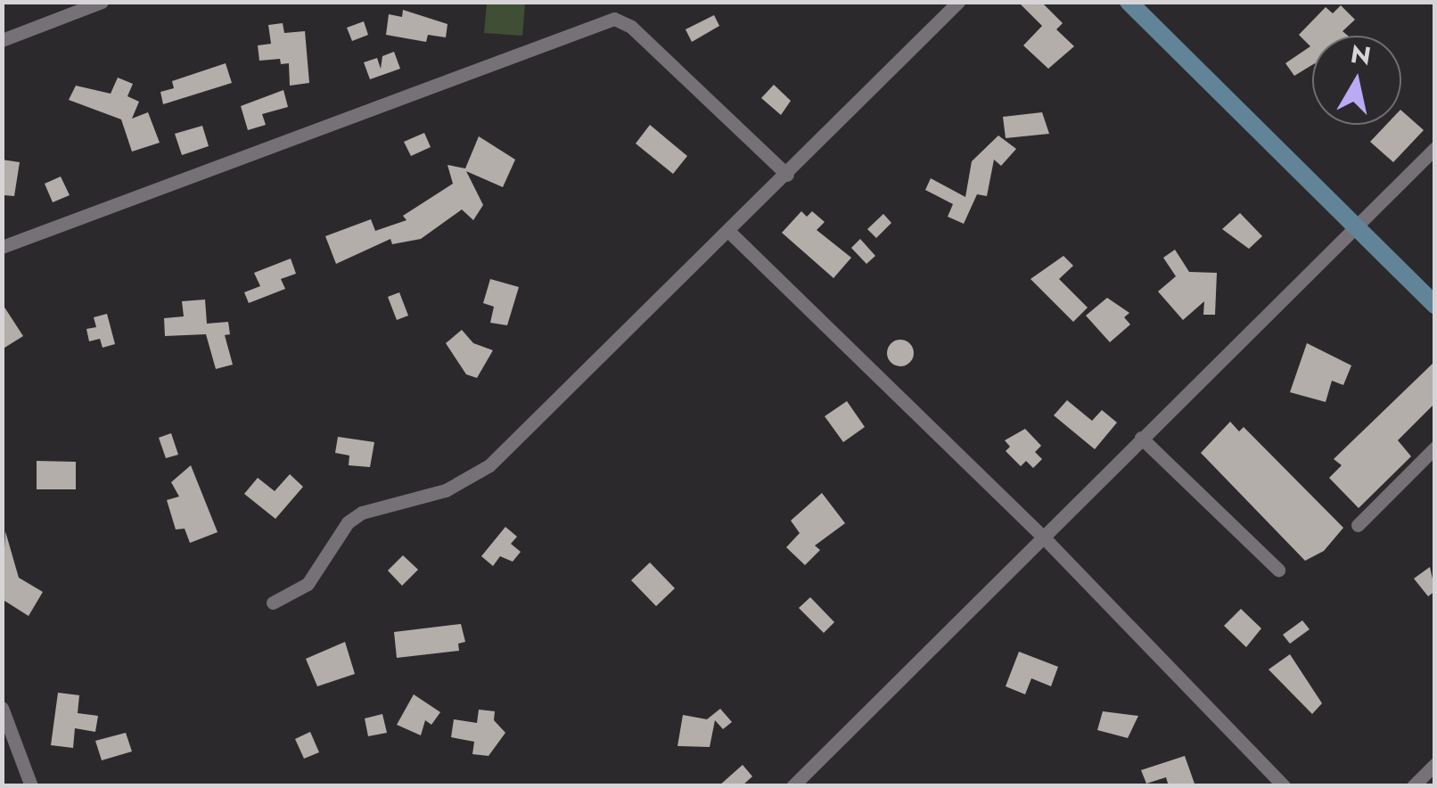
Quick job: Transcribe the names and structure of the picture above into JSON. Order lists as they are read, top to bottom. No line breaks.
{"north":"top"}
